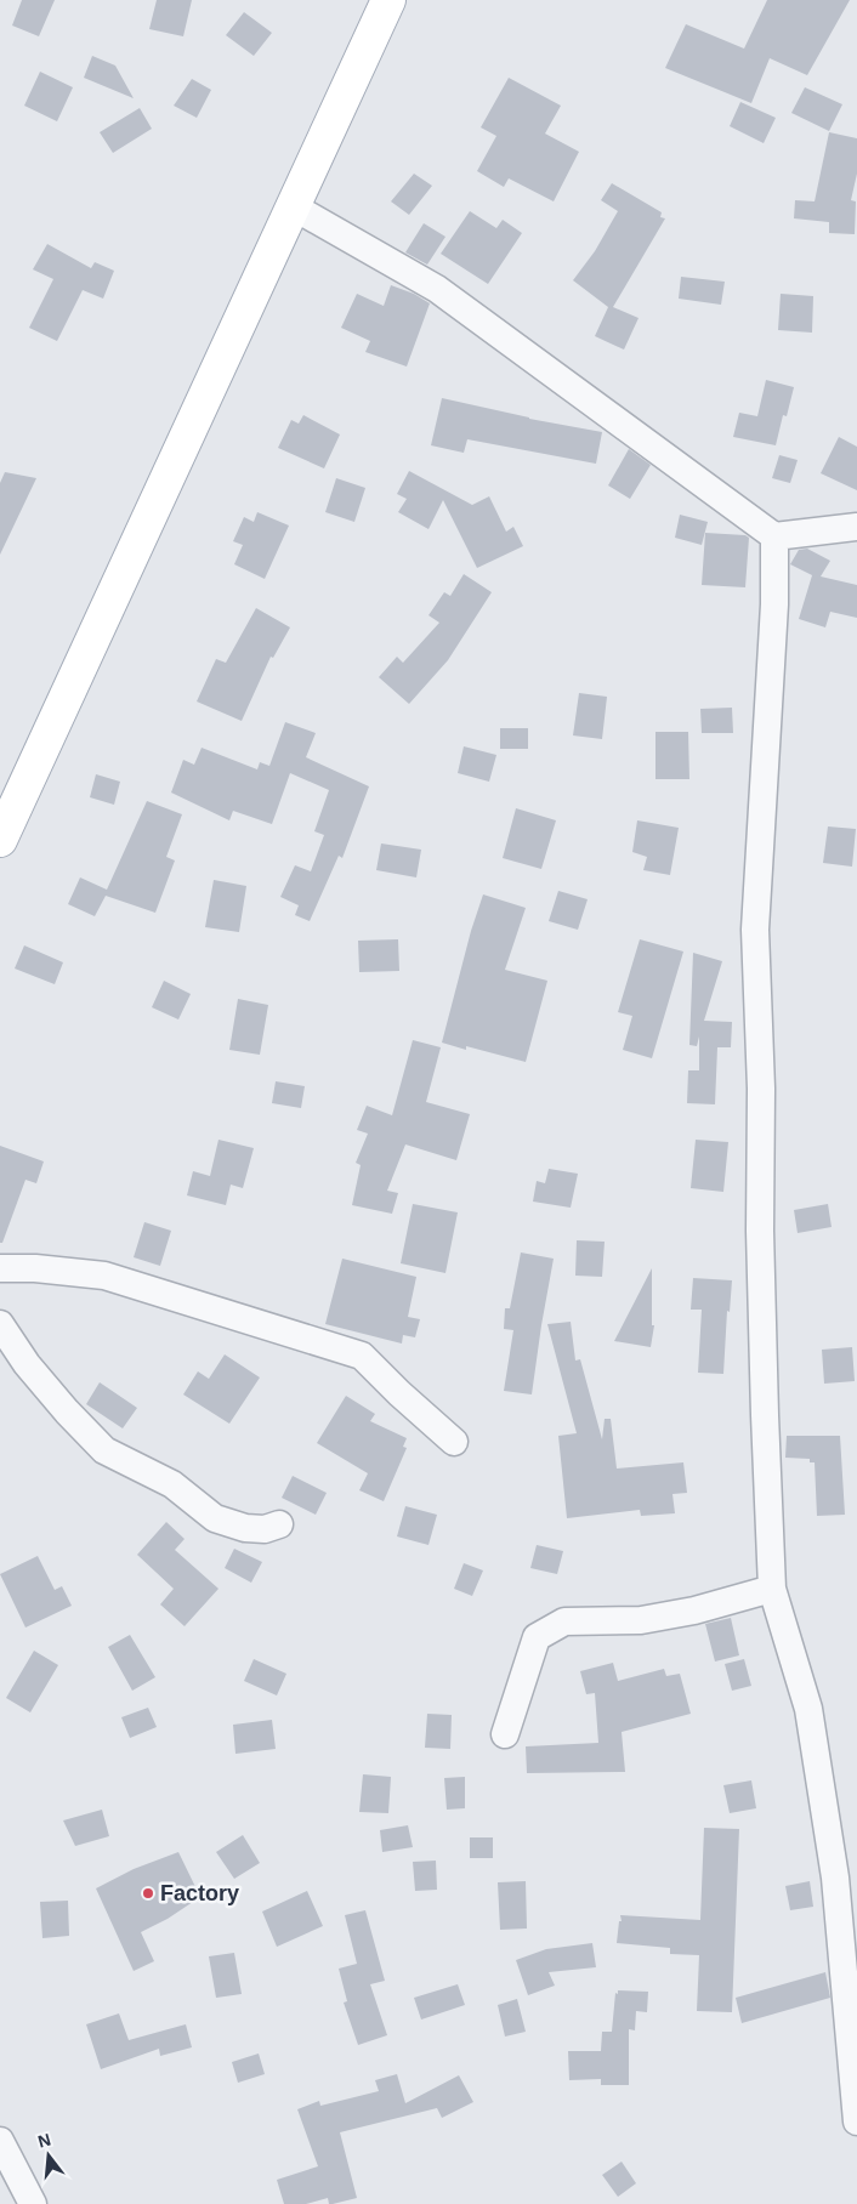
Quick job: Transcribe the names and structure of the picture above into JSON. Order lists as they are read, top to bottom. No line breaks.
{"places":["Factory"],"north":"top"}
